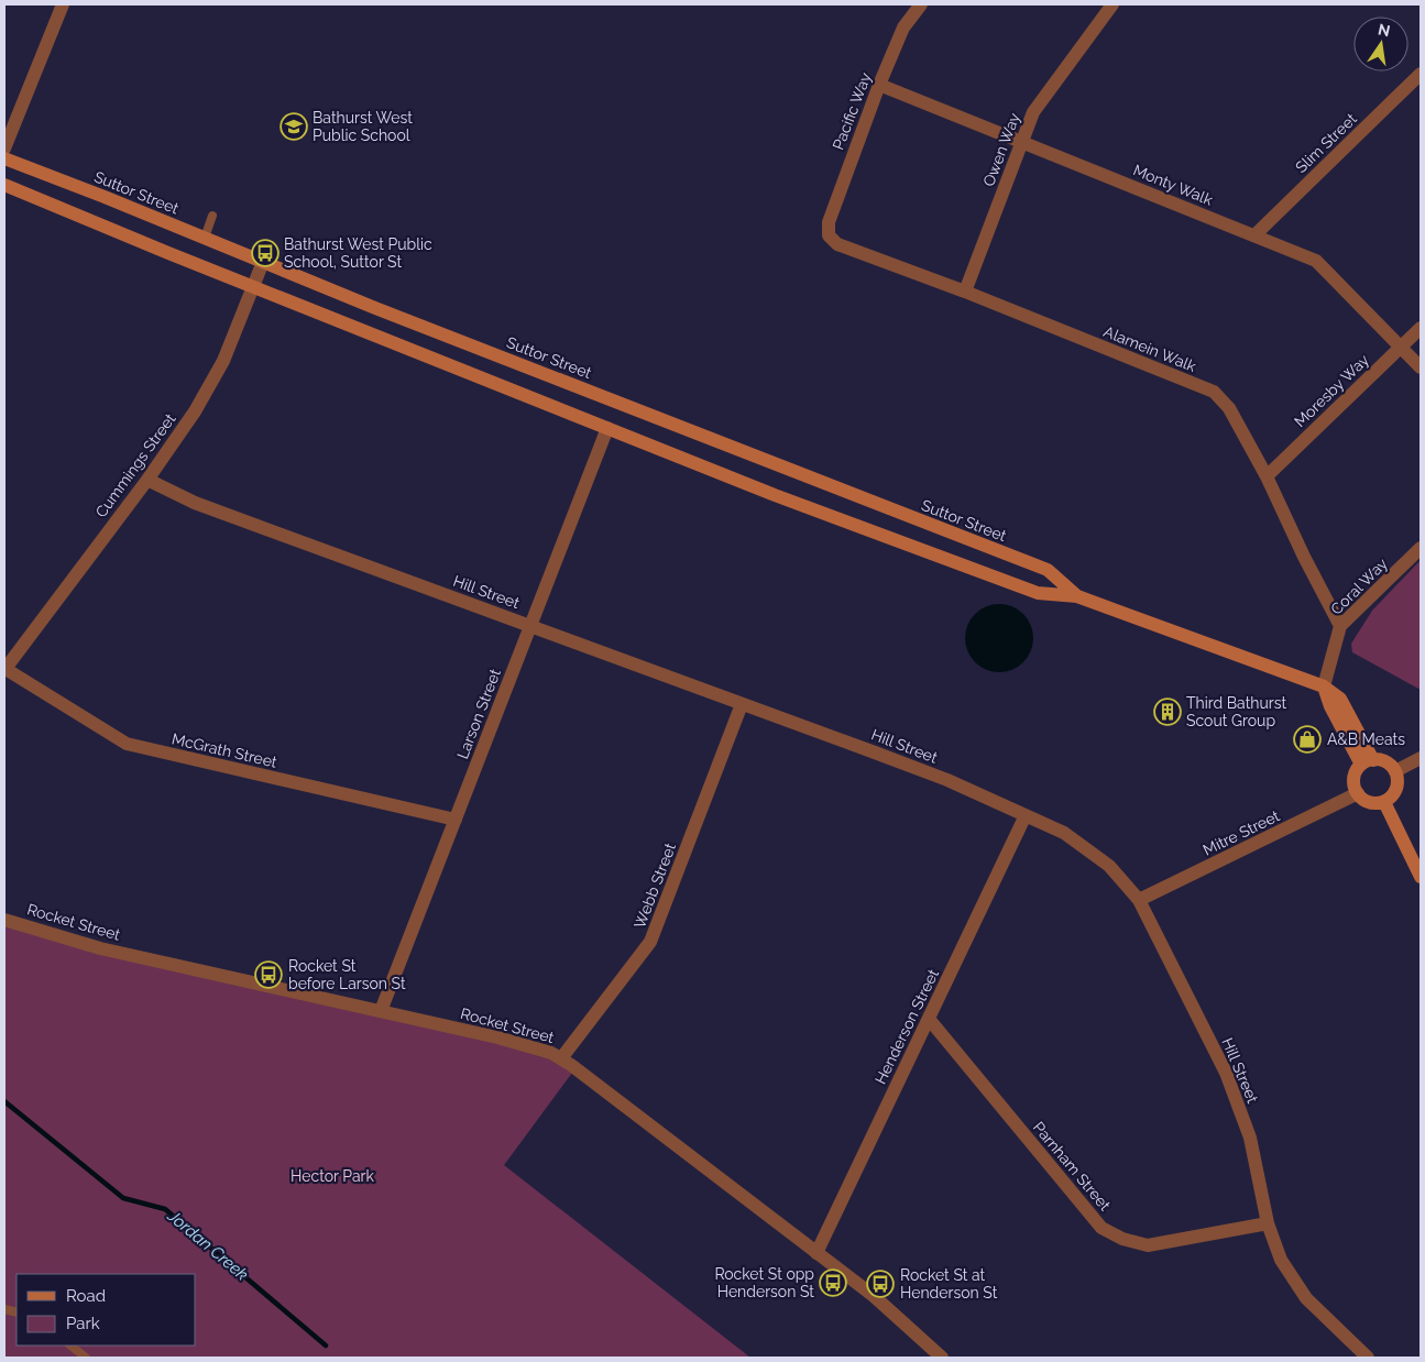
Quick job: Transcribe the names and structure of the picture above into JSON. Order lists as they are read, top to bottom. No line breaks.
{"streets":{"main road":["Suttor Street"],"street":["Pacific Way","Slim Street","Owen Way","Monty Walk","Alamein Walk","Moresby Way","Cummings Street","Coral Way","Hill Street","Larson Street","McGrath Street","Mitre Street","Webb Street","Rocket Street","Henderson Street","Parnham Street"]},"crossings":[["Pacific Way","Monty Walk"],["Pacific Way","Alamein Walk"],["Slim Street","Monty Walk"],["Owen Way","Monty Walk"],["Owen Way","Alamein Walk"],["Monty Walk","Moresby Way"],["Suttor Street","Cummings Street"],["Suttor Street","Coral Way"],["Suttor Street","Larson Street"],["Suttor Street","Mitre Street"],["Alamein Walk","Moresby Way"],["Alamein Walk","Coral Way"],["Cummings Street","Hill Street"],["Cummings Street","McGrath Street"],["Hill Street","Larson Street"],["Hill Street","Mitre Street"],["Hill Street","Webb Street"],["Hill Street","Henderson Street"],["Hill Street","Parnham Street"],["Larson Street","McGrath Street"],["Larson Street","Rocket Street"],["Webb Street","Rocket Street"],["Rocket Street","Henderson Street"],["Henderson Street","Parnham Street"]],"water":["Jordan Creek"],"parks":["Hector Park"],"places":{"school or university":["Bathurst West Public School"],"bus stop":["Bathurst West Public School, Suttor St","Rocket St before Larson St","Rocket St opp Henderson St","Rocket St at Henderson St"],"building":["Third Bathurst Scout Group"],"shop":["A&B Meats"]},"legend":["Road","Park"],"north":"top"}
